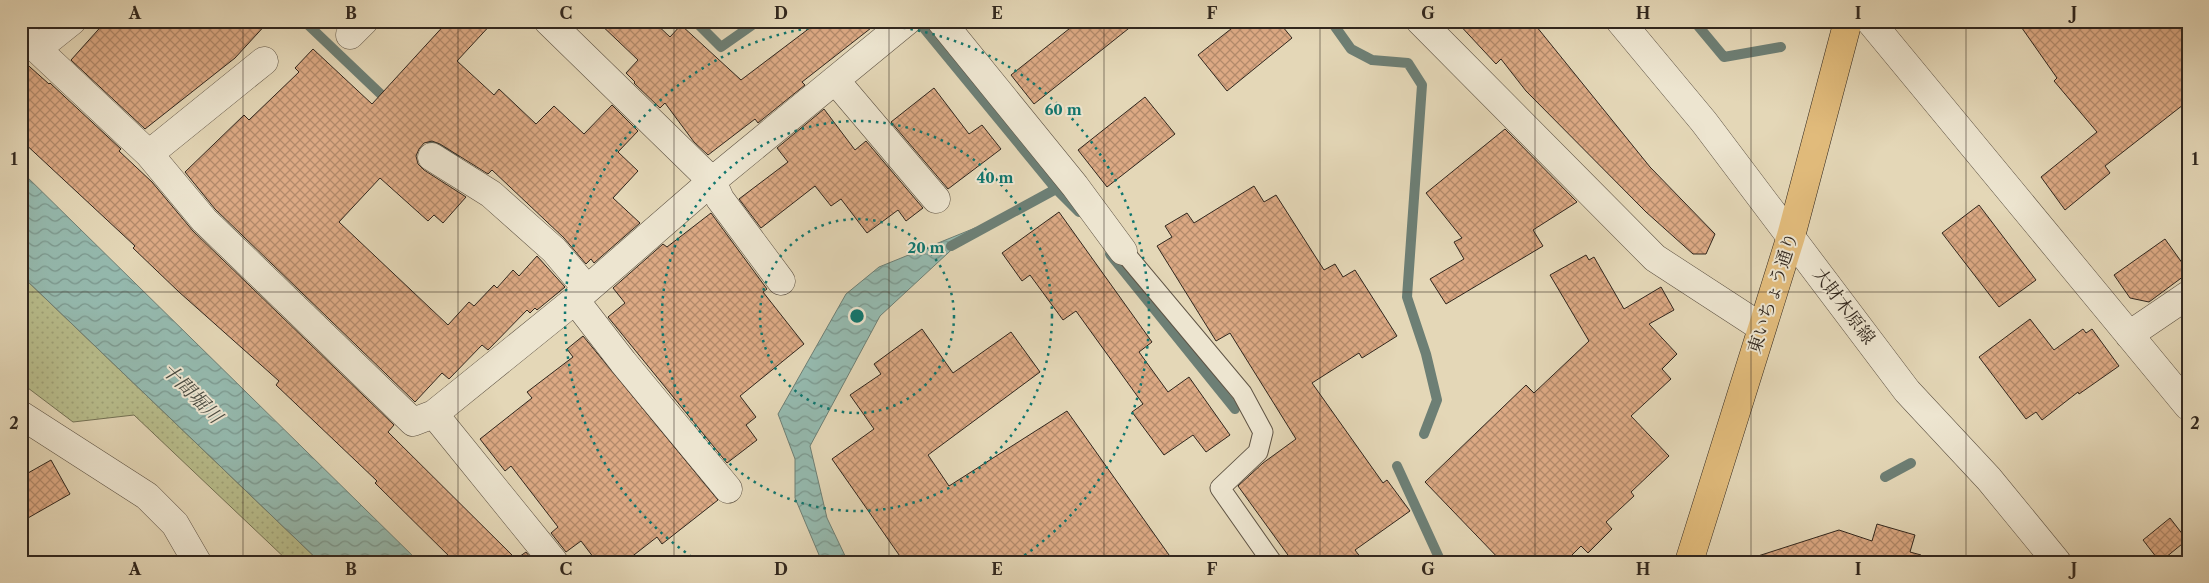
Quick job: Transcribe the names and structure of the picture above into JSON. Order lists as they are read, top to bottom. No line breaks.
{"streets":{"highway":["東いちょう通り"],"street":["大財木原線"]},"crossings":[["東いちょう通り","大財木原線"]],"water":["十間堀川"],"grid":{"columns":["A","B","C","D","E","F","G","H","I","J"],"rows":["1","2"]},"rings":["60 m","40 m","20 m"]}
